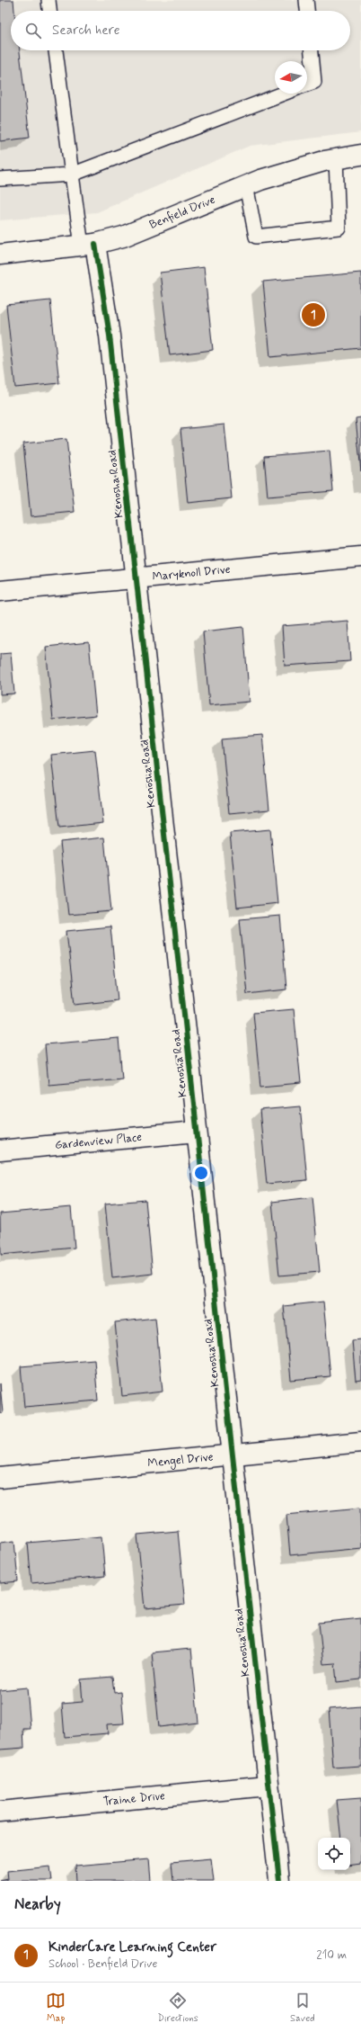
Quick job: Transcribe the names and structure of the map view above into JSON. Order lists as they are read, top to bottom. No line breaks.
{"streets":{"street":["Benfield Drive","Kenosha Road","Maryknoll Drive","Gardenview Place","Mengel Drive","Traine Drive"]},"crossings":[["Benfield Drive","Kenosha Road"],["Kenosha Road","Maryknoll Drive"],["Kenosha Road","Gardenview Place"],["Kenosha Road","Mengel Drive"],["Kenosha Road","Traine Drive"]],"north":"left","page":{"search":"Search here","pins":"1","heading":"Nearby","list":[{"mark":"1","name":"KinderCare Learning Center","note":"School · Benfield Drive","value":"210 m"}],"nav":["Map","Directions","Saved"]}}
